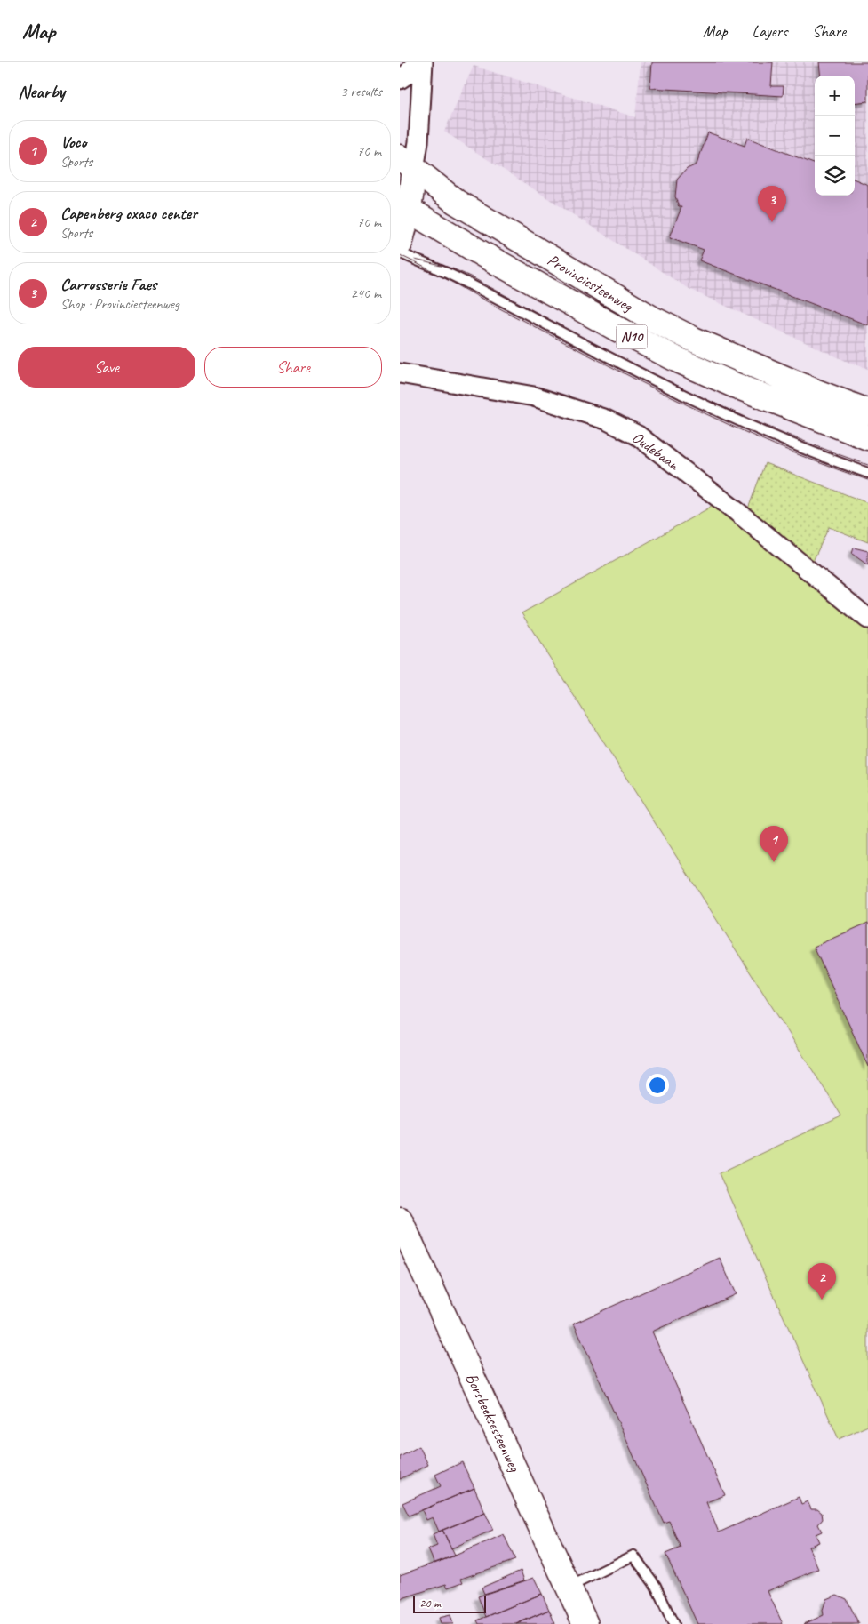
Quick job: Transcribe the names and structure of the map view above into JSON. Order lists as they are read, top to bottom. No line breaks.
{"streets":{"main road":["Provinciesteenweg","N10","Borsbeeksesteenweg"],"street":["Oudebaan"]},"scale_bar":"20 m","page":{"header":"Map","nav":["Map","Layers","Share"],"heading":["Nearby","3 results"],"map_buttons":["+","−"],"list":[{"mark":"1","name":"Voco","note":"Sports","value":"70 m"},{"mark":"2","name":"Capenberg oxaco center","note":"Sports","value":"70 m"},{"mark":"3","name":"Carrosserie Faes","note":"Shop · Provinciesteenweg","value":"240 m"}],"pins":["3","1","2"],"buttons":["Save","Share"],"scale":"20 m"}}
